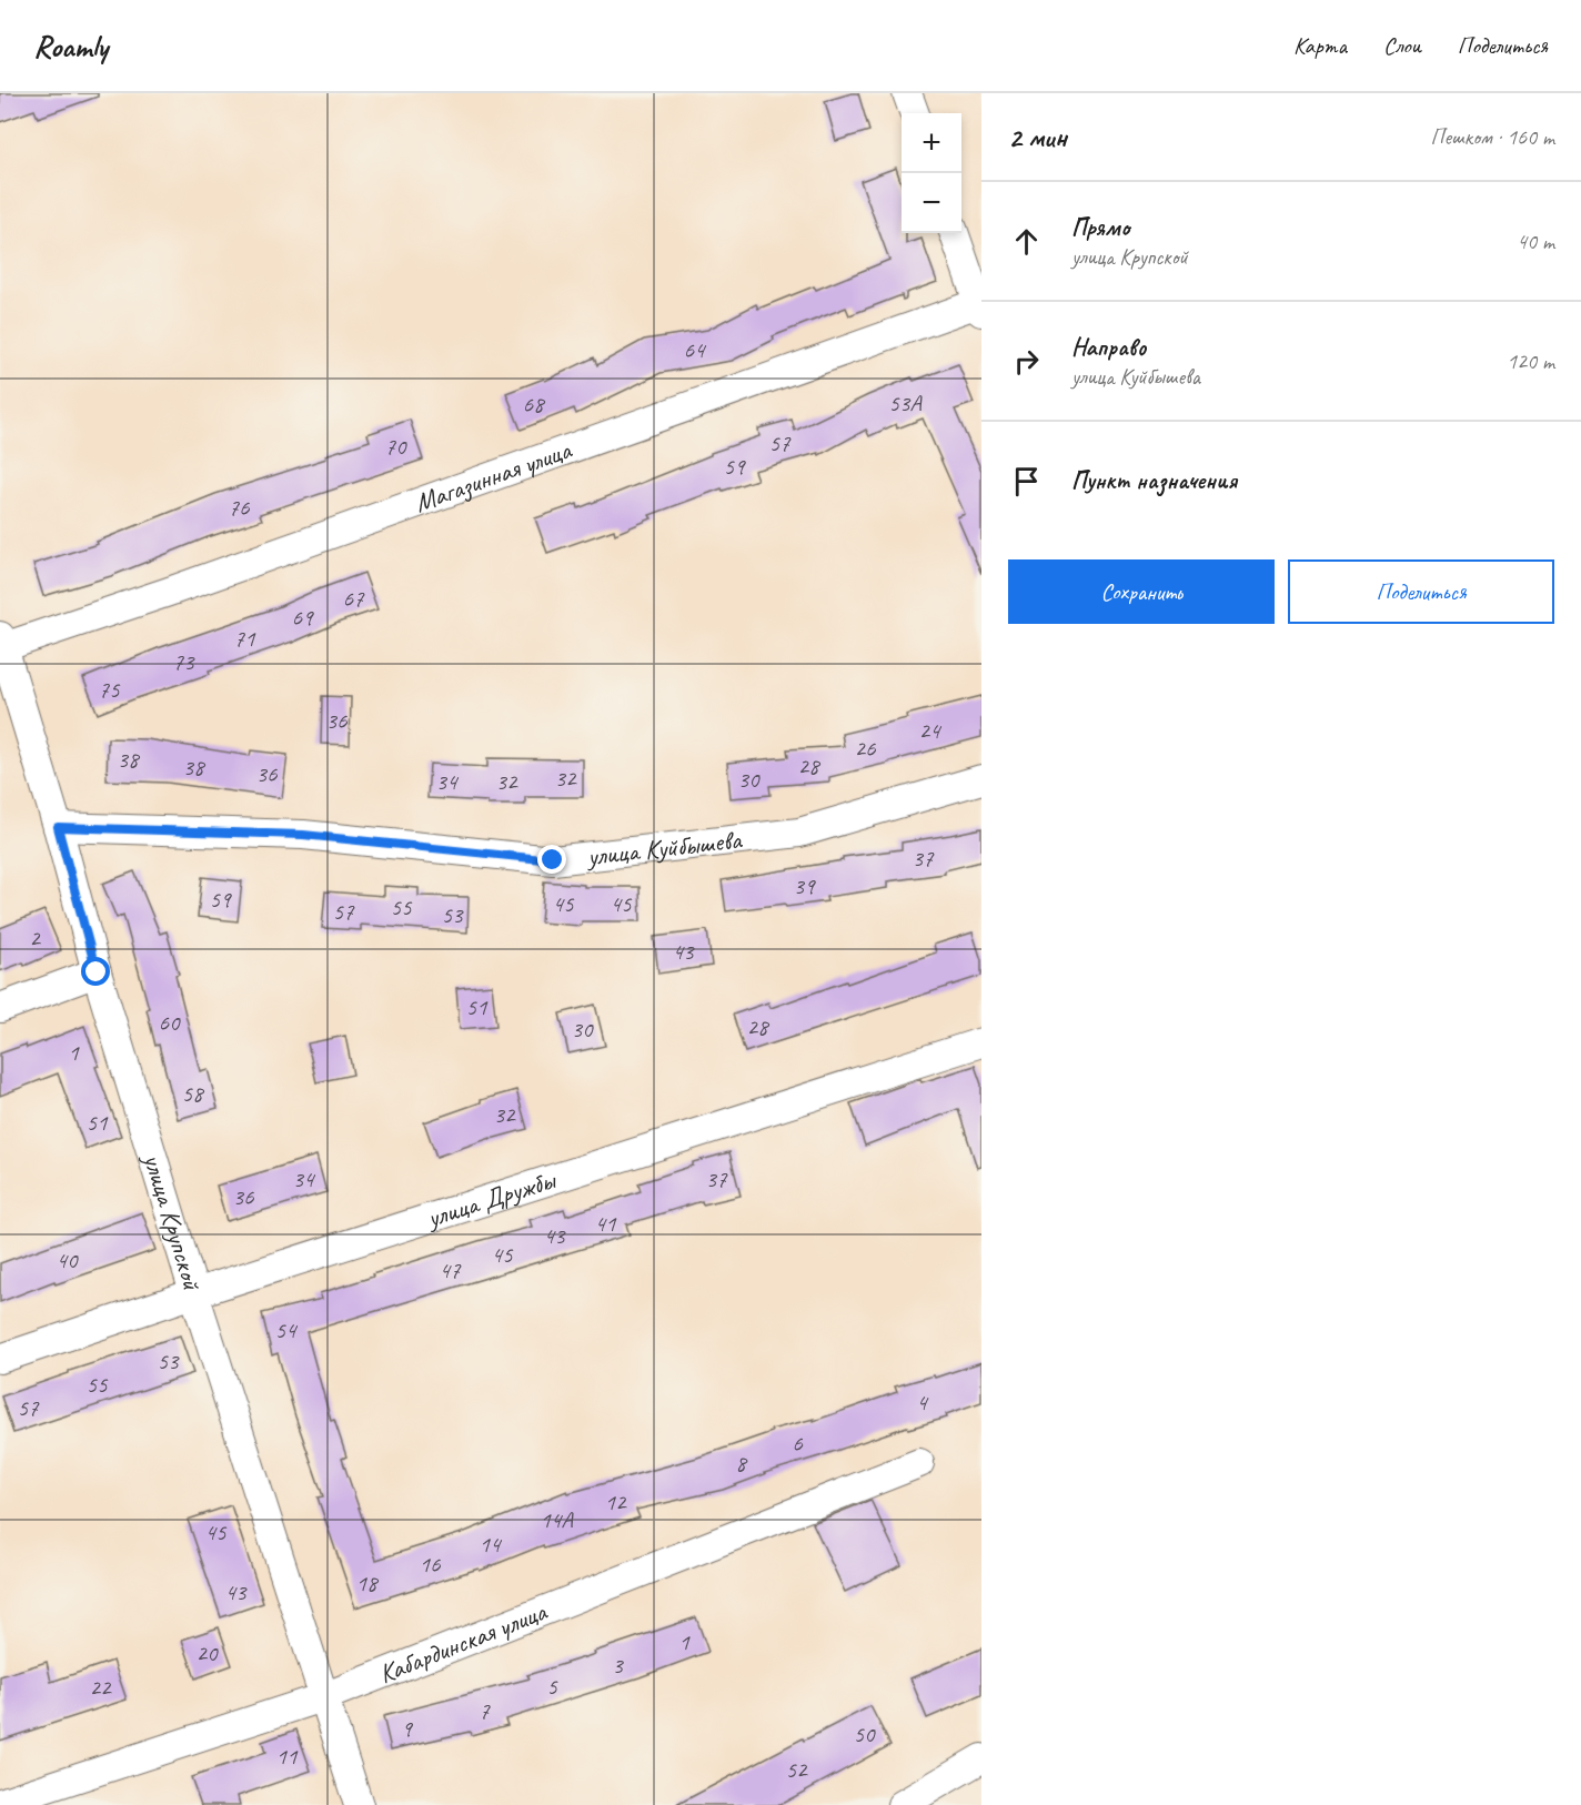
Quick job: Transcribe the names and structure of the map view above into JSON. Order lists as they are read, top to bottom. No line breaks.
{"streets":{"street":["Магазинная улица","улица Куйбышева","улица Дружбы","улица Крупской","Кабардинская улица"]},"crossings":[["Магазинная улица","улица Крупской"],["улица Куйбышева","улица Крупской"],["улица Дружбы","улица Крупской"],["улица Крупской","Кабардинская улица"]],"house_numbers":["64","53А","68","57","70","59","76","67","69","71","73","75","36","24","26","38","28","38","36","32","30","34","32","37","39","59","45","45","55","57","53","2","43","51","60","28","30","1","58","32","51","34","37","36","41","43","45","40","47","54","53","55","4","57","6","8","12","14А","45","14","16","18","43","1","20","3","5","22","7","9","50","11","52"],"page":{"header":"Roamly","nav":["Карта","Слои","Поделиться"],"heading":["2 мин","Пешком · 160 m"],"map_buttons":["+","−"],"list":[["Прямо","улица Крупской","40 m"],["Направо","улица Куйбышева","120 m"],"Пункт назначения"],"buttons":["Сохранить","Поделиться"]}}
